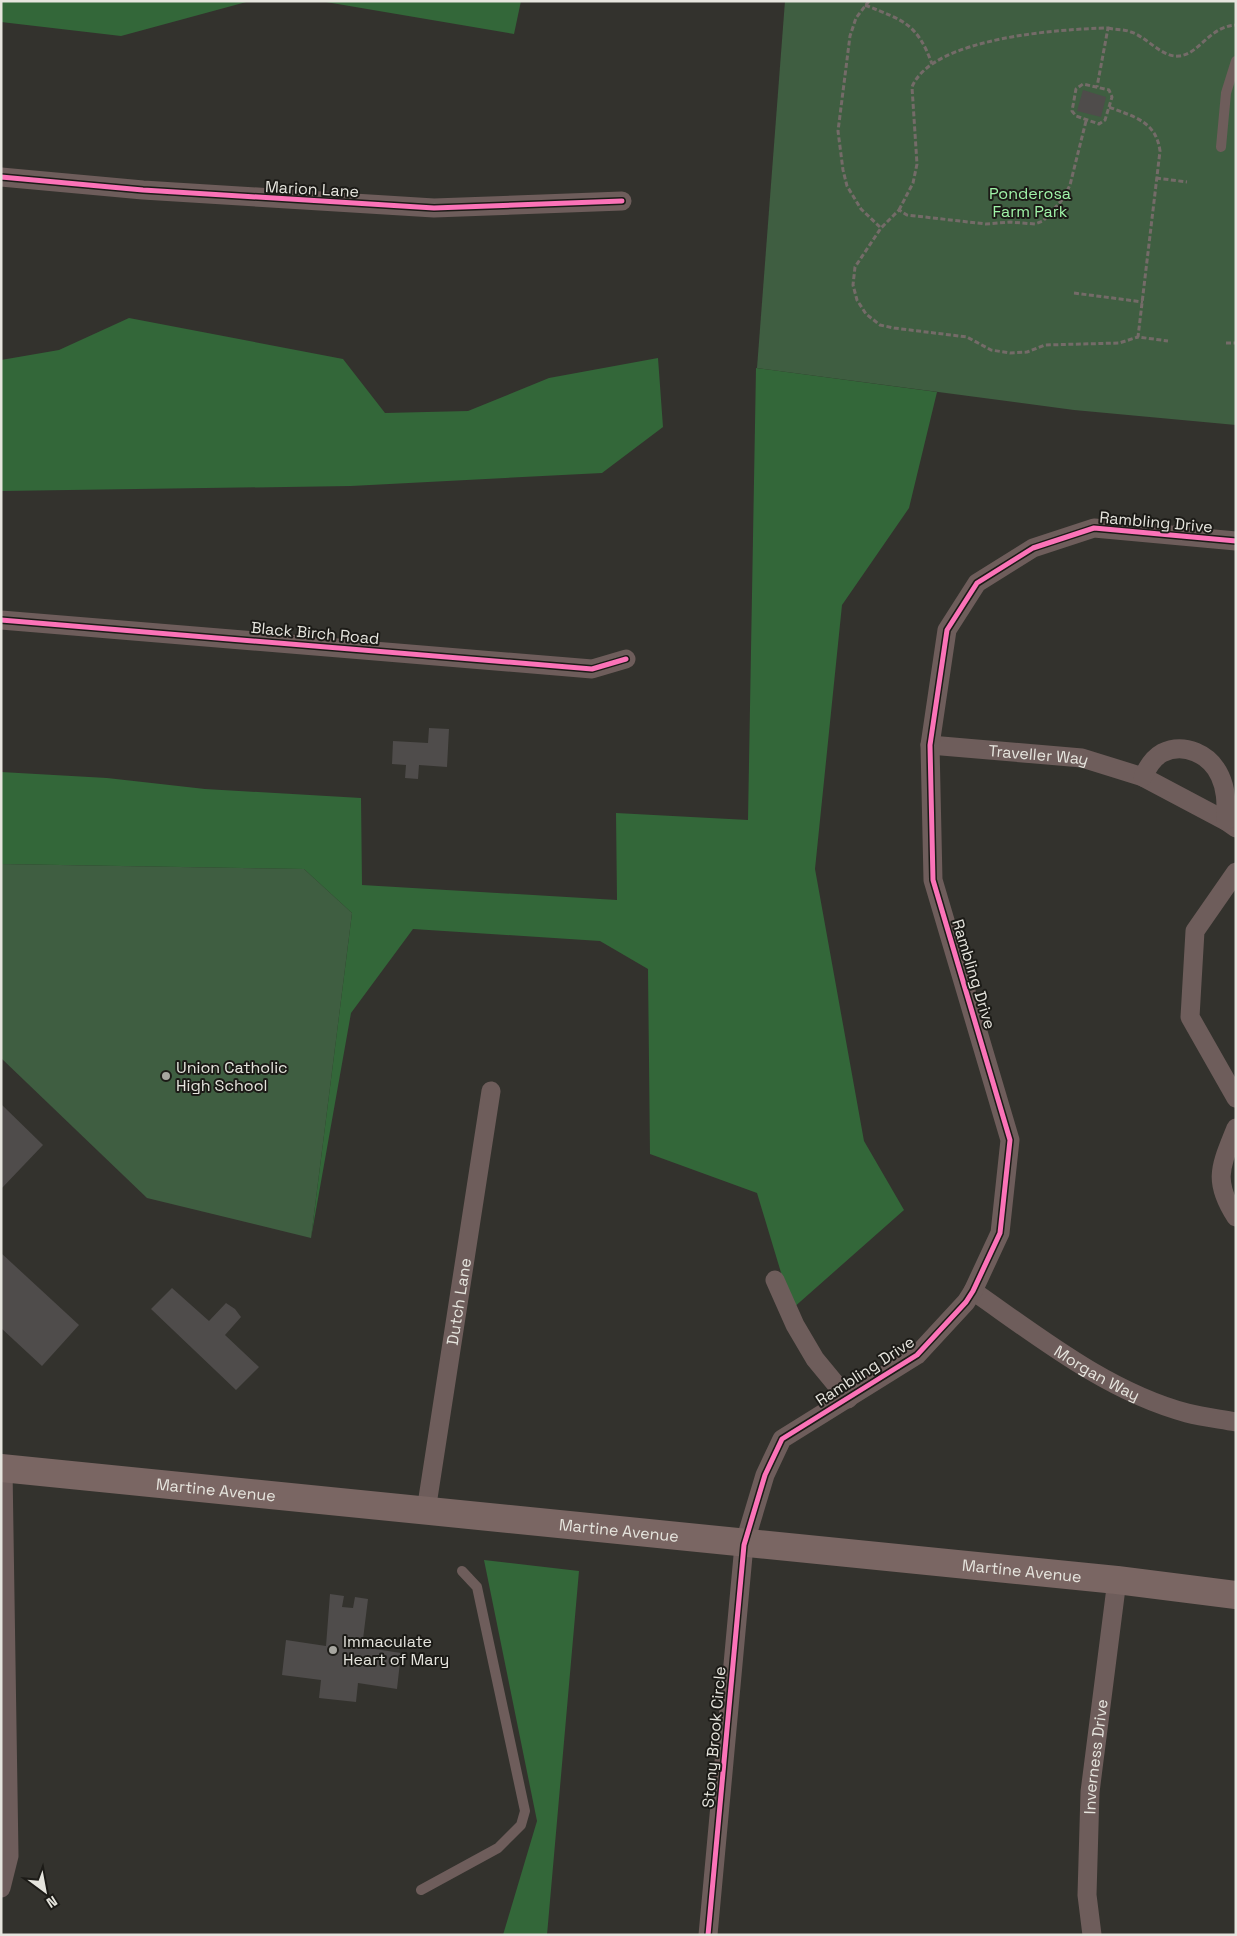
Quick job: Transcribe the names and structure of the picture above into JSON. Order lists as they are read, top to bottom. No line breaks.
{"streets":{"main road":["Martine Avenue"],"street":["Marion Lane","Rambling Drive","Black Birch Road","Traveller Way","Dutch Lane","Morgan Way","Stony Brook Circle","Inverness Drive"]},"crossings":[["Rambling Drive","Traveller Way"],["Rambling Drive","Morgan Way"],["Rambling Drive","Martine Avenue"],["Rambling Drive","Stony Brook Circle"],["Dutch Lane","Martine Avenue"],["Martine Avenue","Stony Brook Circle"],["Martine Avenue","Inverness Drive"]],"parks":["Ponderosa Farm Park"],"places":["Union Catholic High School","Immaculate Heart of Mary"],"north":"bottom right"}
